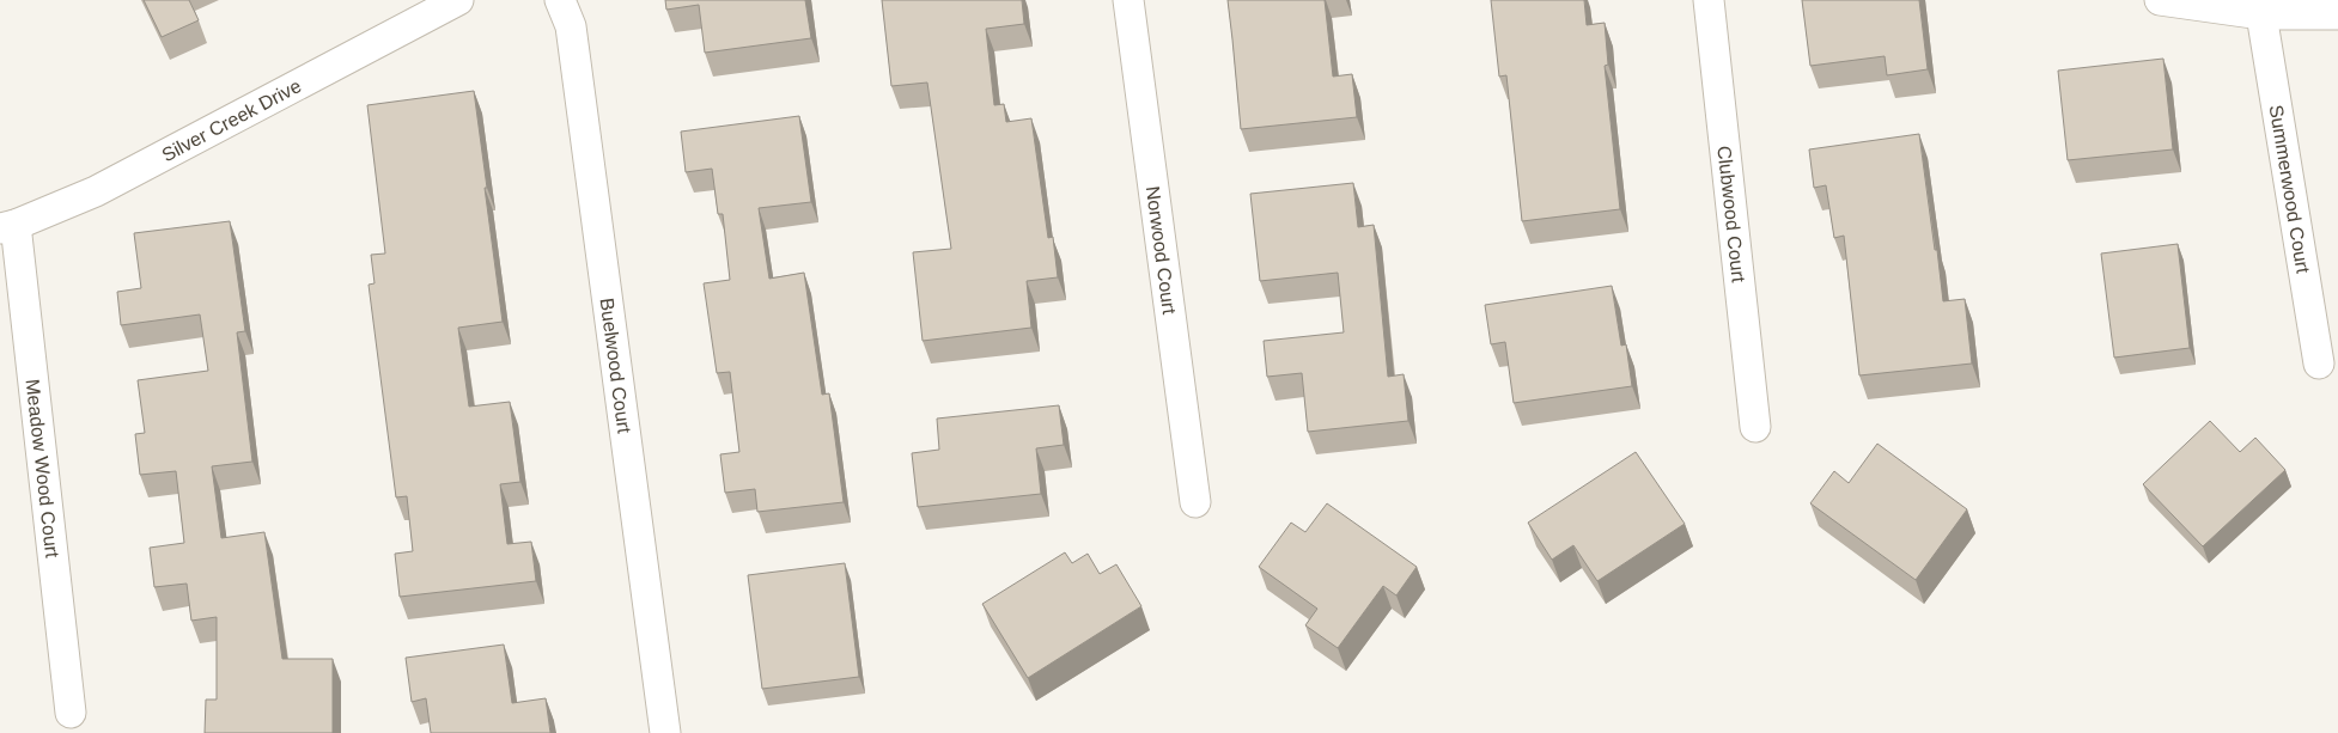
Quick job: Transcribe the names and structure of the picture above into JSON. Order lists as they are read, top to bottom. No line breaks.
{"streets":{"street":["Silver Creek Drive","Summerwood Court","Clubwood Court","Norwood Court","Buelwood Court","Meadow Wood Court"]},"crossings":[["Silver Creek Drive","Meadow Wood Court"]]}
